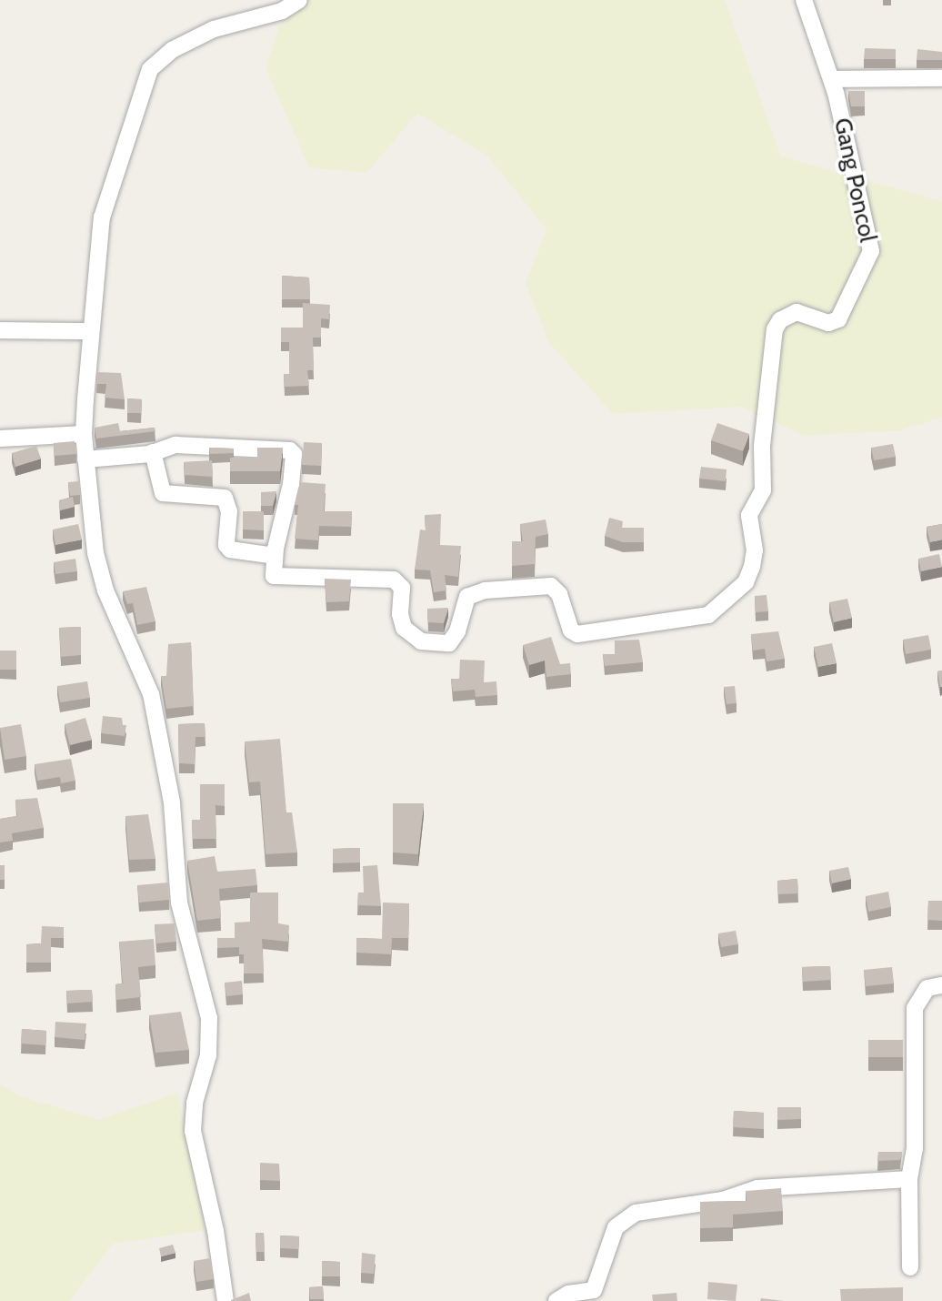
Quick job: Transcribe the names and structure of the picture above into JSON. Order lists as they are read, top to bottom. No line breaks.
{"streets":{"street":["Gang Poncol"]}}
